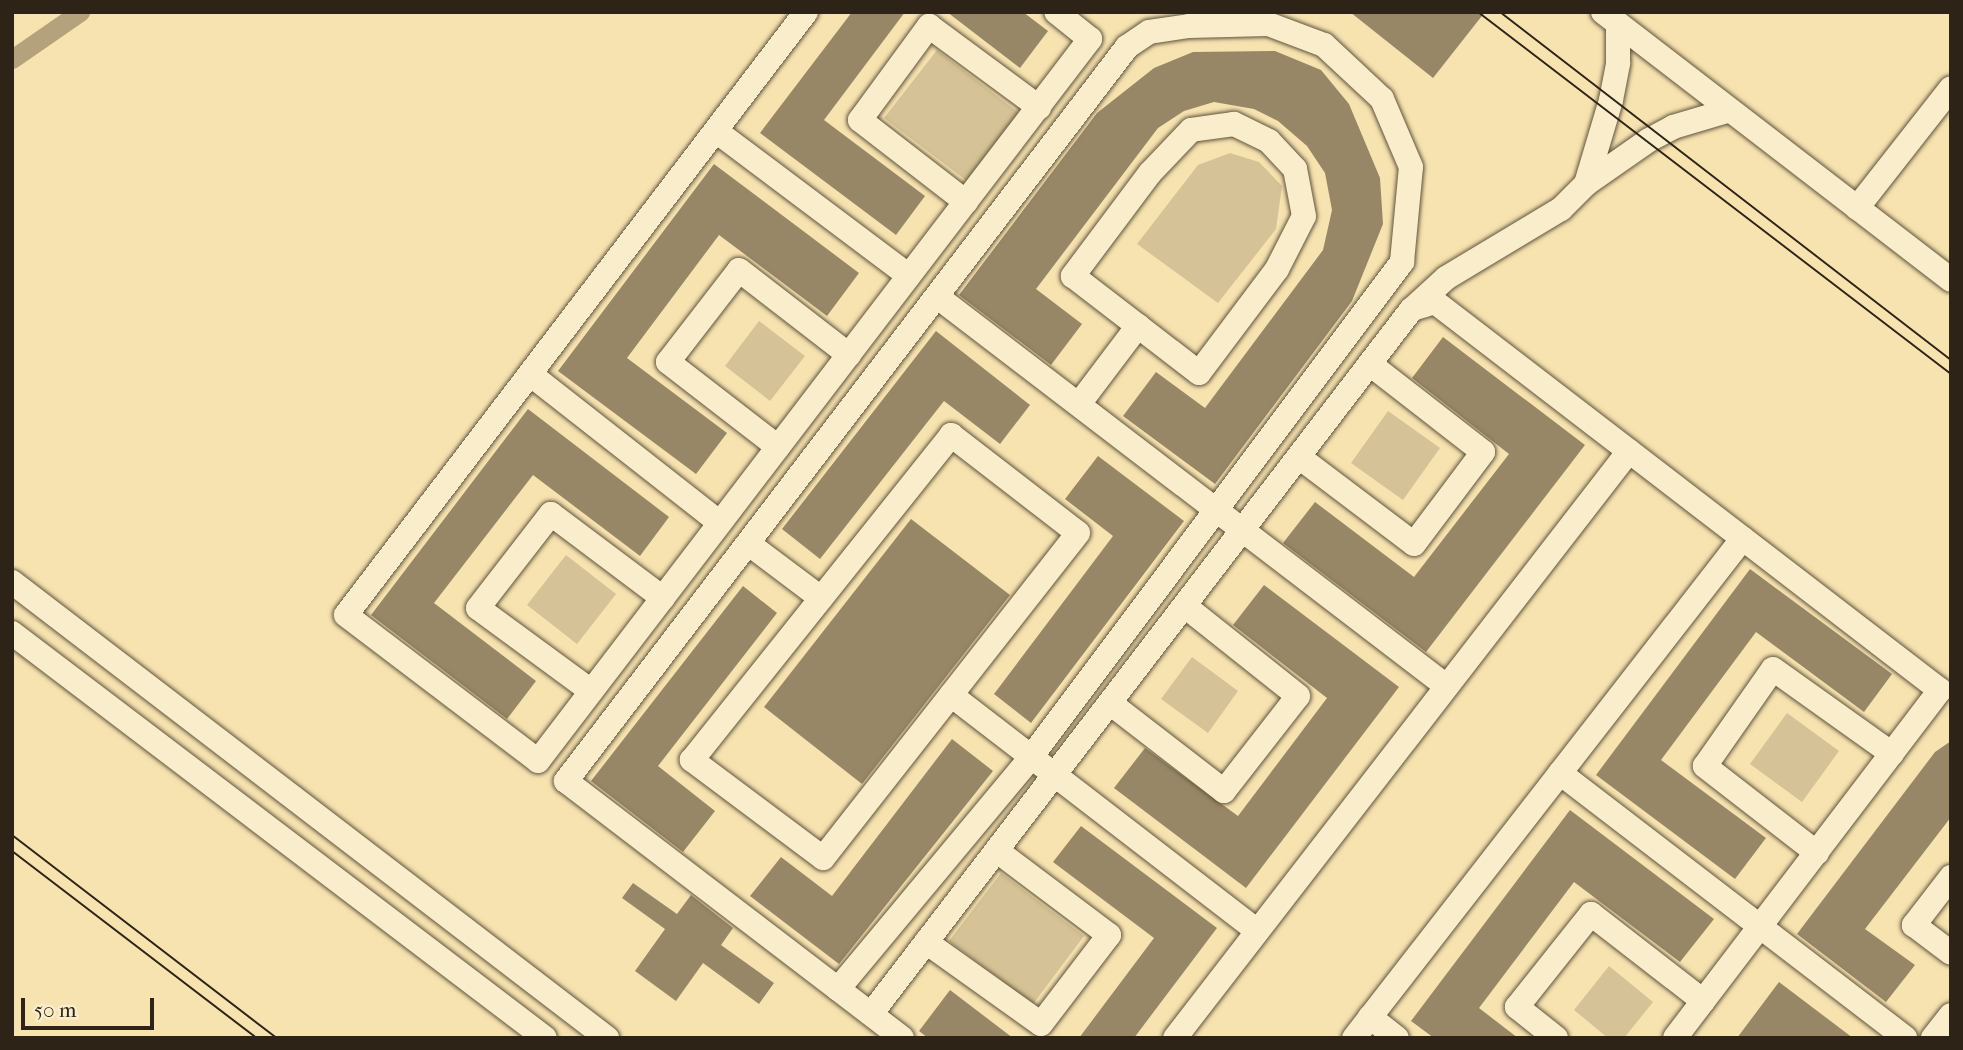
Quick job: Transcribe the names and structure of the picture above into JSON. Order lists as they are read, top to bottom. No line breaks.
{"scale_bar":"50 m"}
